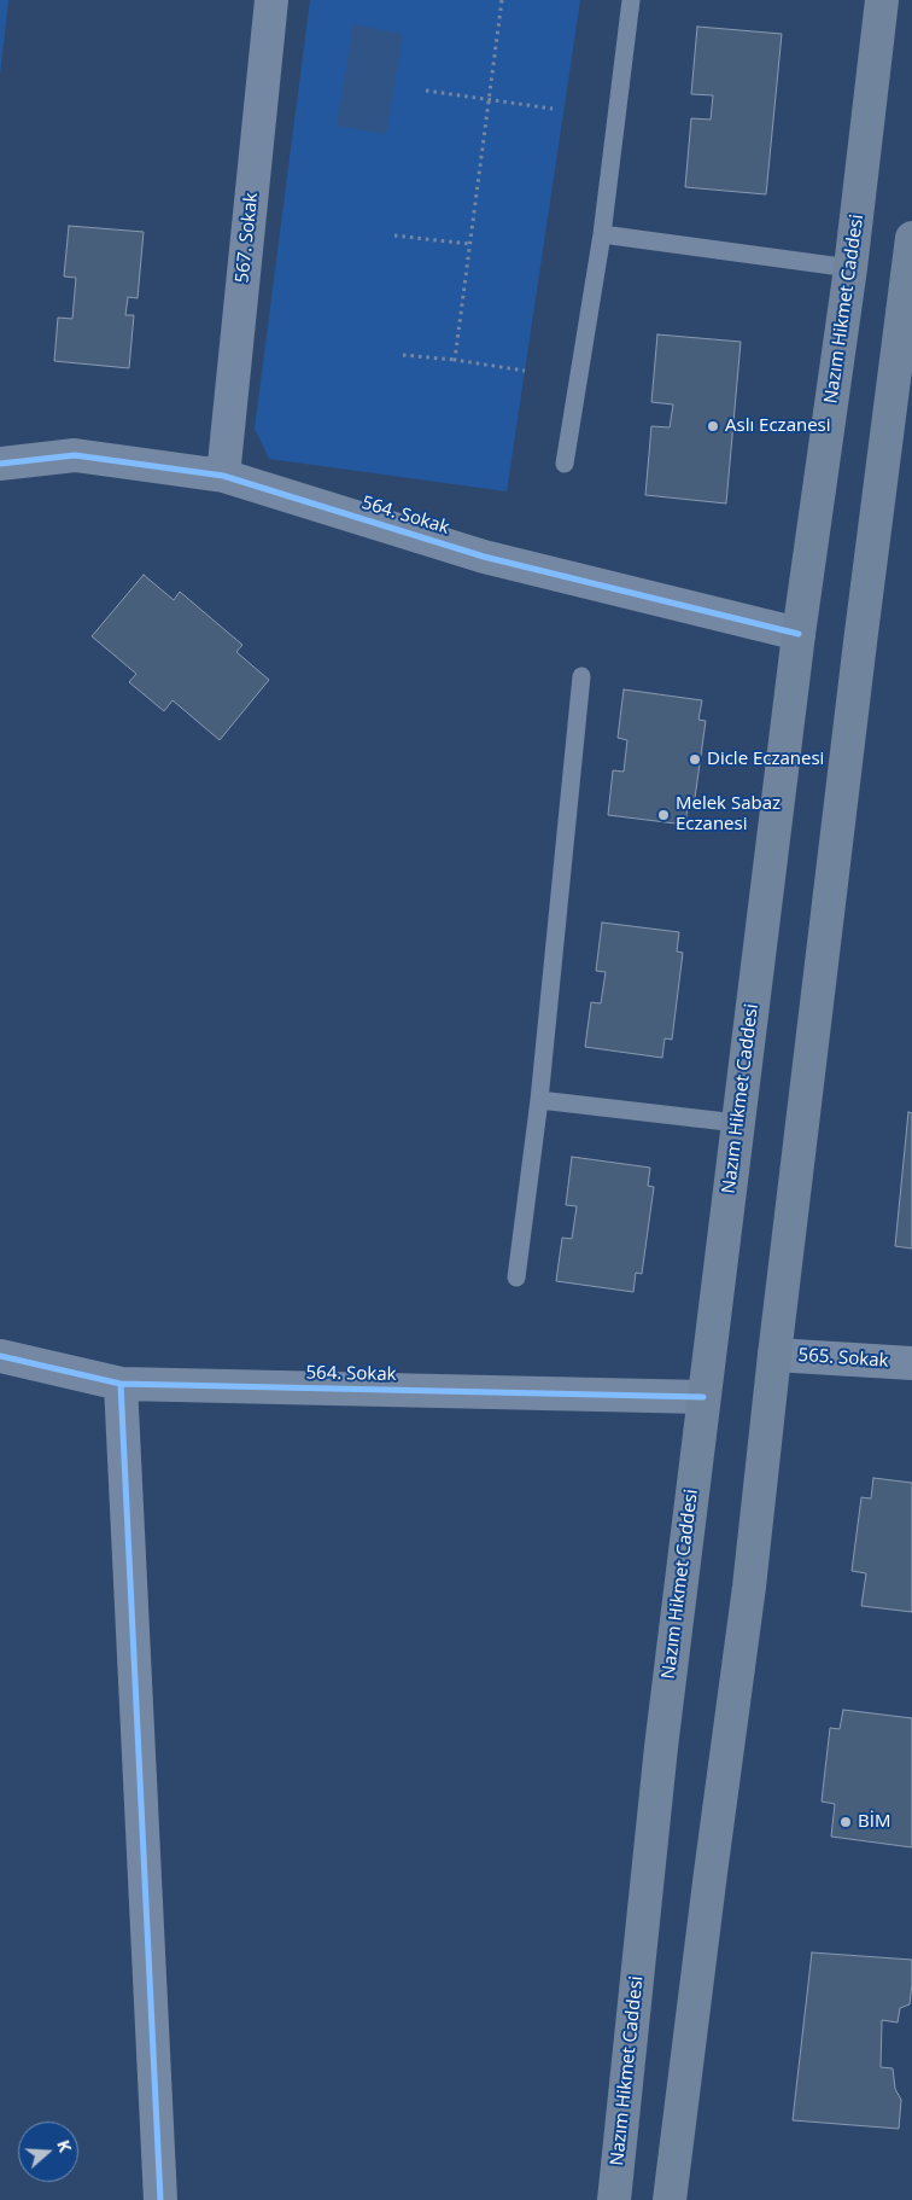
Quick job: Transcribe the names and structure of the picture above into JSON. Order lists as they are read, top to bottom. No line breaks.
{"streets":{"main road":["Nazım Hikmet Caddesi"],"street":["567. Sokak","564. Sokak","565. Sokak"]},"crossings":[["567. Sokak","564. Sokak"],["Nazım Hikmet Caddesi","564. Sokak"]],"places":["Aslı Eczanesi","Dicle Eczanesi","Melek Sabaz Eczanesi","BİM"],"north":"right"}
